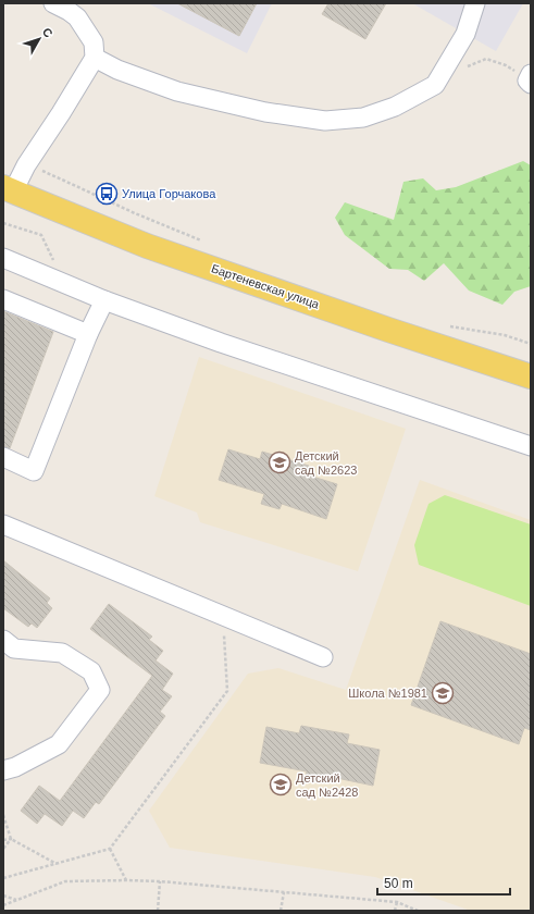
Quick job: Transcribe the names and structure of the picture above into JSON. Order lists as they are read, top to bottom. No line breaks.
{"streets":{"main road":["Бартеневская улица"]},"places":{"bus stop":["Улица Горчакова"],"school or university":["Детский сад №2623","Школа №1981","Детский сад №2428"]},"scale_bar":"50 m","north":"top right"}
